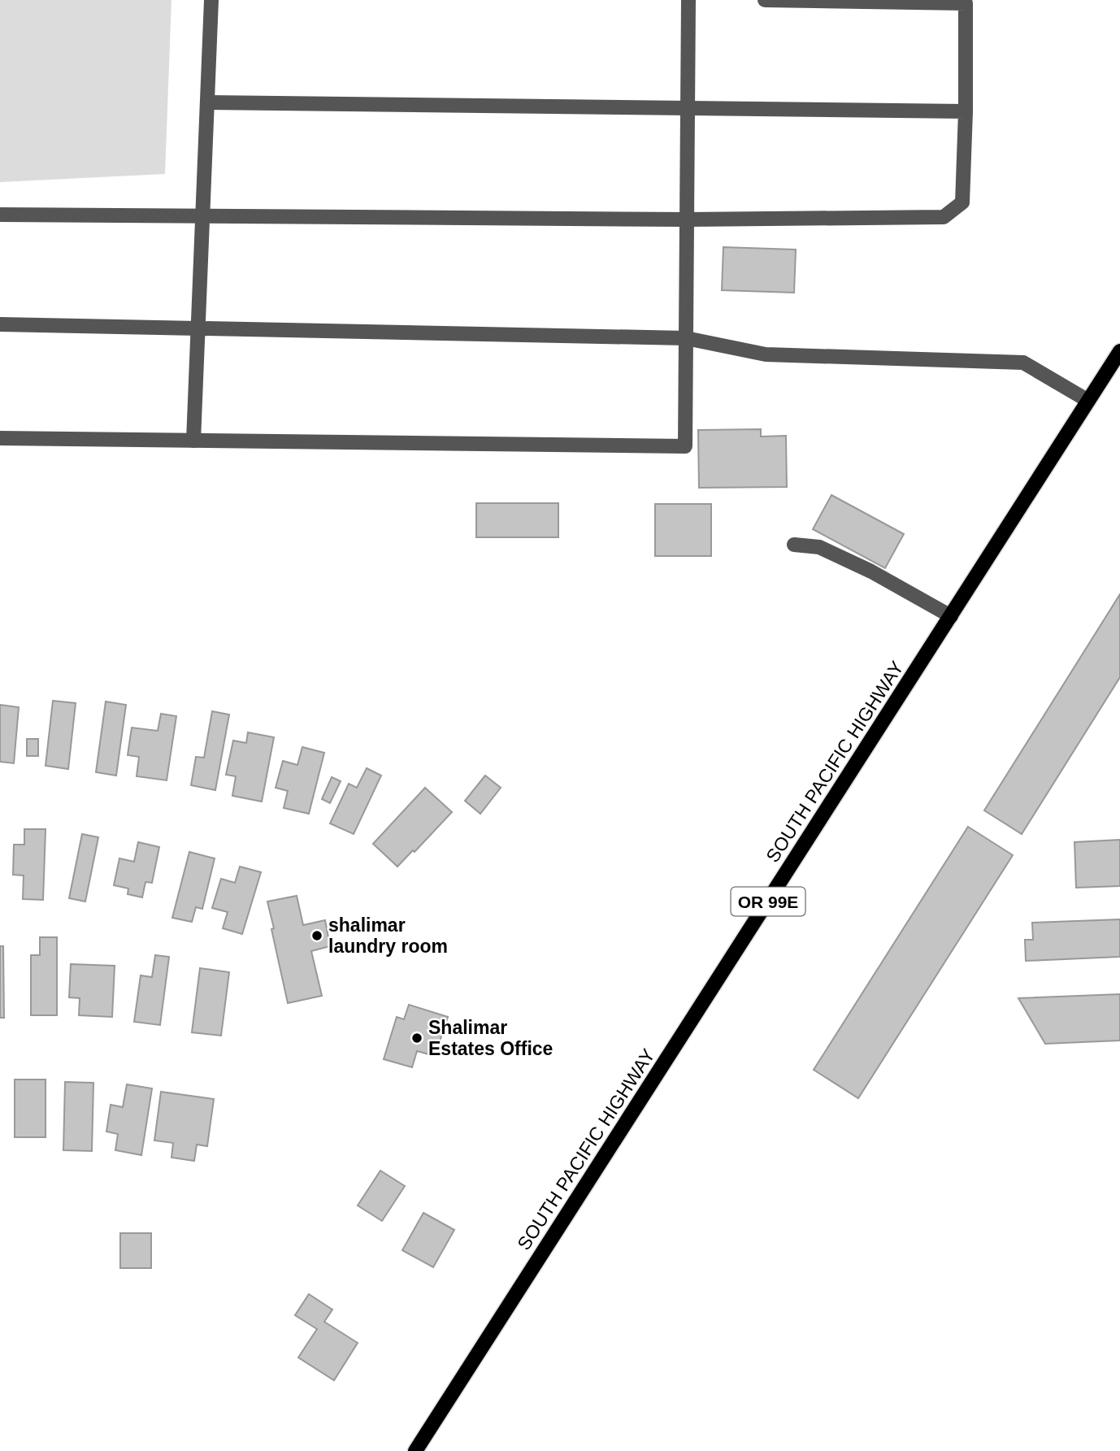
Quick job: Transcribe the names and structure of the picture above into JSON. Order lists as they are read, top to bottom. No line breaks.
{"streets":{"main road":["SOUTH PACIFIC HIGHWAY","OR 99E"]},"places":["shalimar laundry room","Shalimar Estates Office"]}
